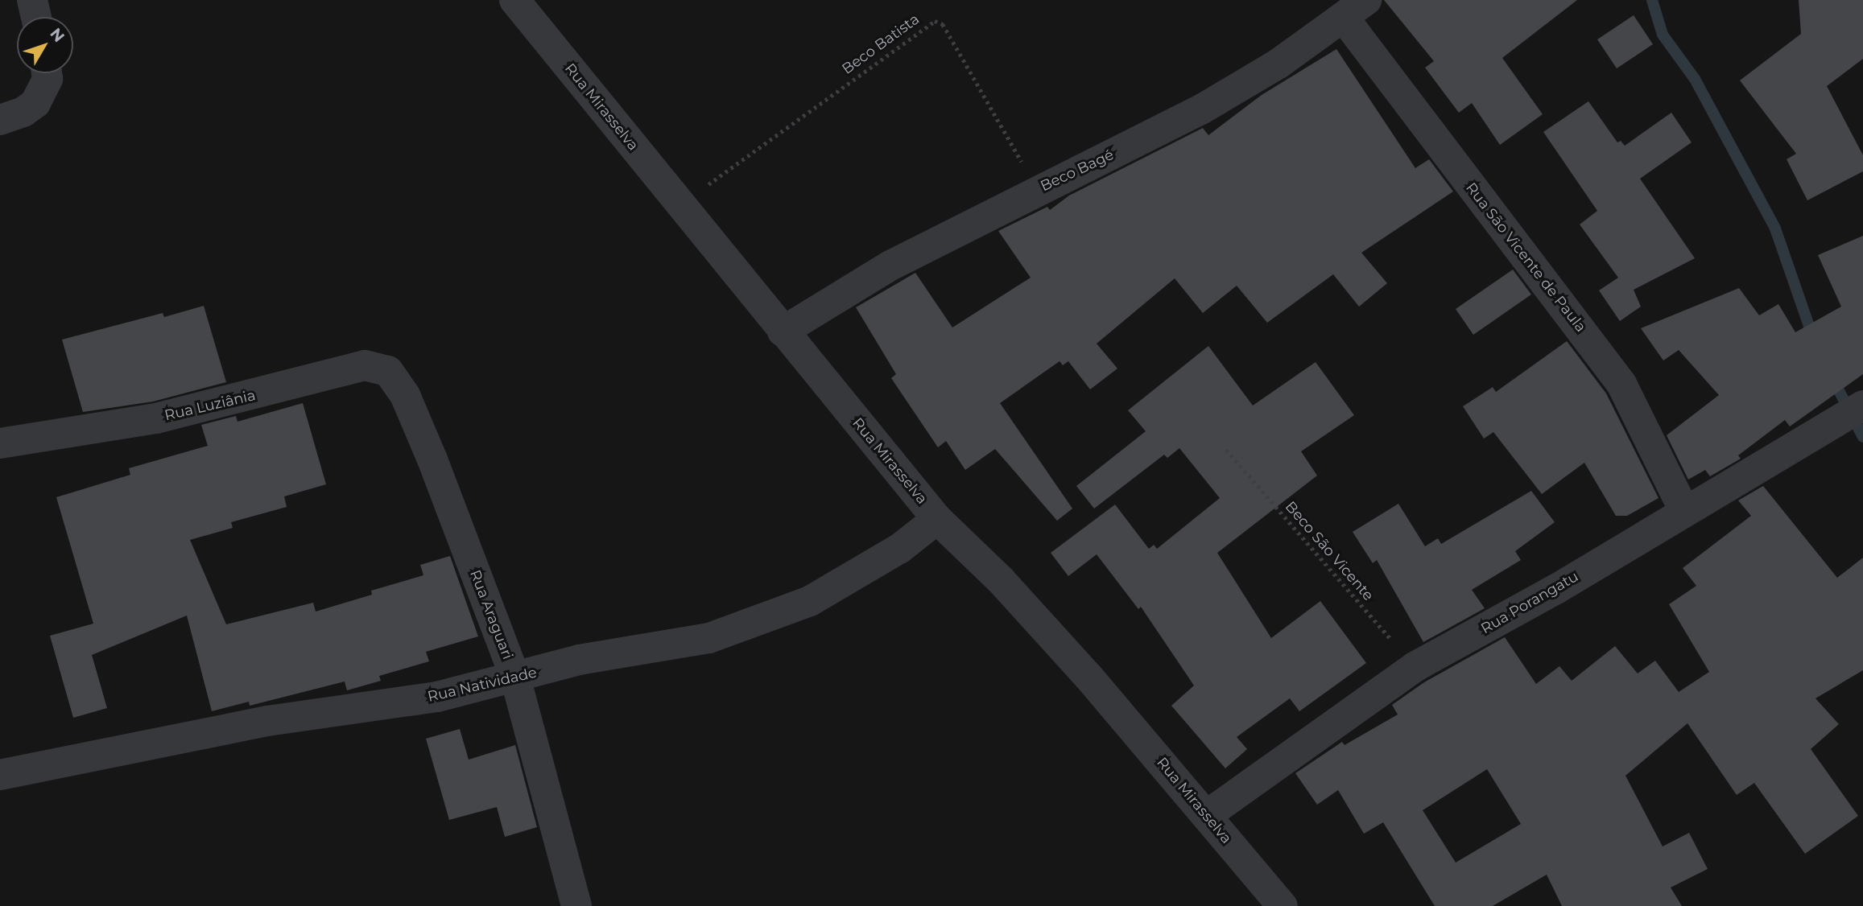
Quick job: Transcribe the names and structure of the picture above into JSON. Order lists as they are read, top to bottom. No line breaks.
{"streets":{"street":["Rua Mirasselva","Beco Bagé","Rua São Vicente de Paula","Rua Luziânia","Rua Porangatu","Rua Araguari","Rua Natividade"],"path":["Beco Batista","Beco São Vicente"]},"crossings":[["Beco Batista","Rua Mirasselva"],["Beco Batista","Beco Bagé"],["Rua Mirasselva","Beco Bagé"],["Rua Mirasselva","Rua Porangatu"],["Rua Mirasselva","Rua Natividade"],["Beco Bagé","Rua São Vicente de Paula"],["Rua São Vicente de Paula","Rua Porangatu"],["Rua Luziânia","Rua Araguari"],["Beco São Vicente","Rua Porangatu"],["Rua Araguari","Rua Natividade"]],"north":"top right"}
